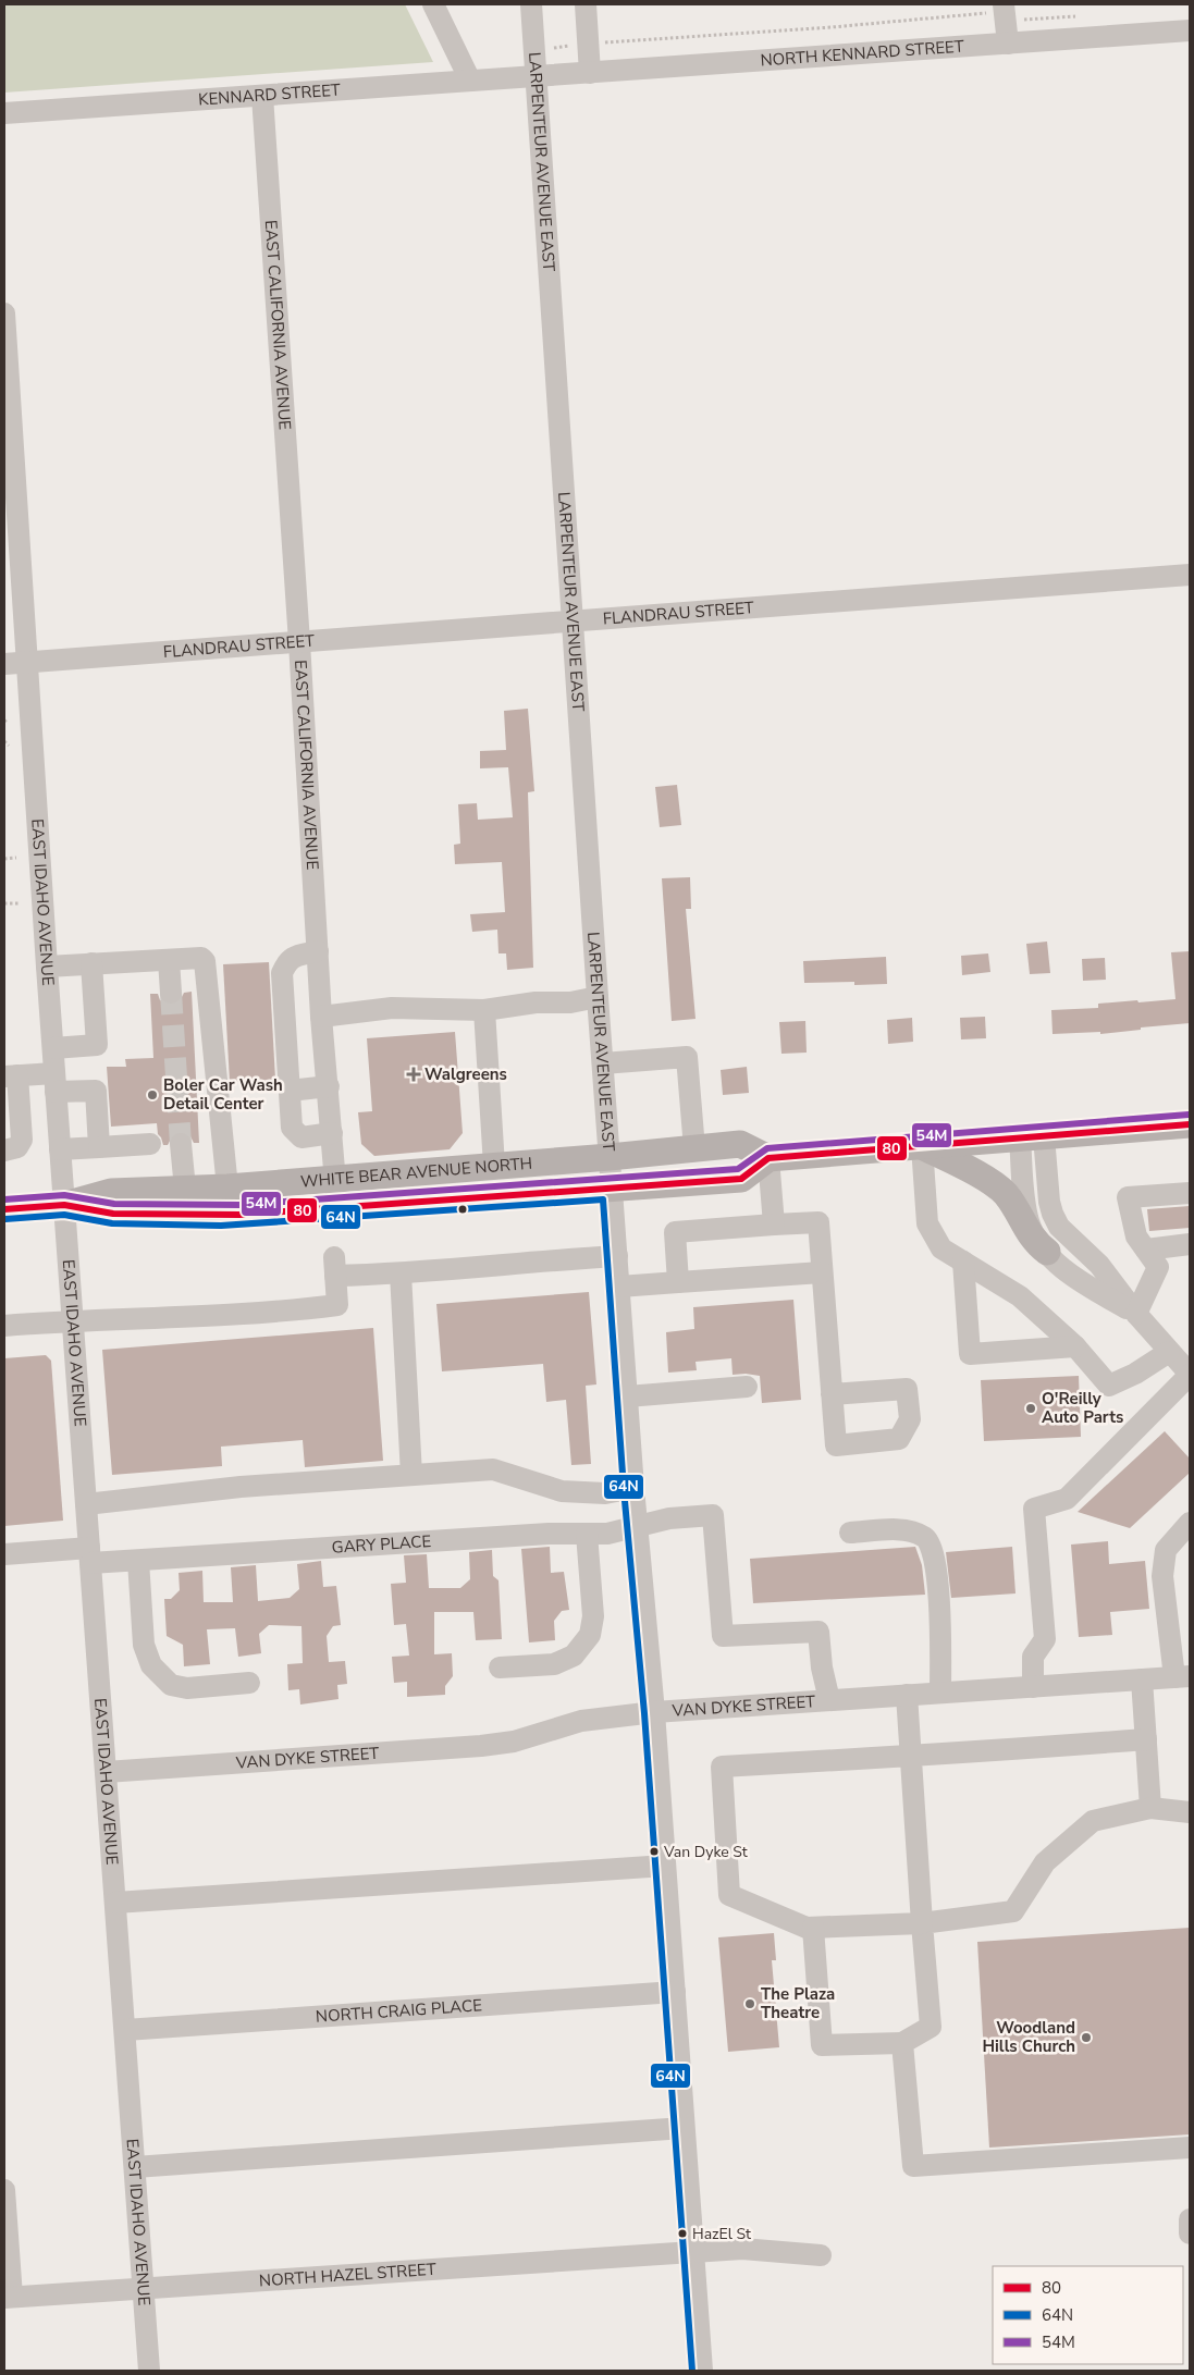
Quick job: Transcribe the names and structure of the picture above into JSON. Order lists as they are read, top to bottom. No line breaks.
{"streets":{"main road":["WHITE BEAR AVENUE NORTH"],"street":["NORTH KENNARD STREET","KENNARD STREET","LARPENTEUR AVENUE EAST","EAST CALIFORNIA AVENUE","FLANDRAU STREET","EAST IDAHO AVENUE","GARY PLACE","VAN DYKE STREET","NORTH CRAIG PLACE","NORTH HAZEL STREET"]},"crossings":[["NORTH KENNARD STREET","KENNARD STREET"],["NORTH KENNARD STREET","LARPENTEUR AVENUE EAST"],["KENNARD STREET","LARPENTEUR AVENUE EAST"],["KENNARD STREET","EAST CALIFORNIA AVENUE"],["LARPENTEUR AVENUE EAST","FLANDRAU STREET"],["LARPENTEUR AVENUE EAST","WHITE BEAR AVENUE NORTH"],["LARPENTEUR AVENUE EAST","GARY PLACE"],["LARPENTEUR AVENUE EAST","VAN DYKE STREET"],["LARPENTEUR AVENUE EAST","NORTH CRAIG PLACE"],["LARPENTEUR AVENUE EAST","NORTH HAZEL STREET"],["EAST CALIFORNIA AVENUE","FLANDRAU STREET"],["EAST CALIFORNIA AVENUE","WHITE BEAR AVENUE NORTH"],["FLANDRAU STREET","EAST IDAHO AVENUE"],["EAST IDAHO AVENUE","WHITE BEAR AVENUE NORTH"],["EAST IDAHO AVENUE","GARY PLACE"],["EAST IDAHO AVENUE","VAN DYKE STREET"],["EAST IDAHO AVENUE","NORTH CRAIG PLACE"],["EAST IDAHO AVENUE","NORTH HAZEL STREET"],["GARY PLACE","VAN DYKE STREET"]],"places":{"health":["Walgreens"],"other":["Boler Car Wash Detail Center","O'Reilly Auto Parts","Van Dyke St","The Plaza Theatre","Woodland Hills Church","HazEl St"]},"lines":["transit line 54M","transit line 80","transit line 64N"],"legend":["80","64N","54M"]}
